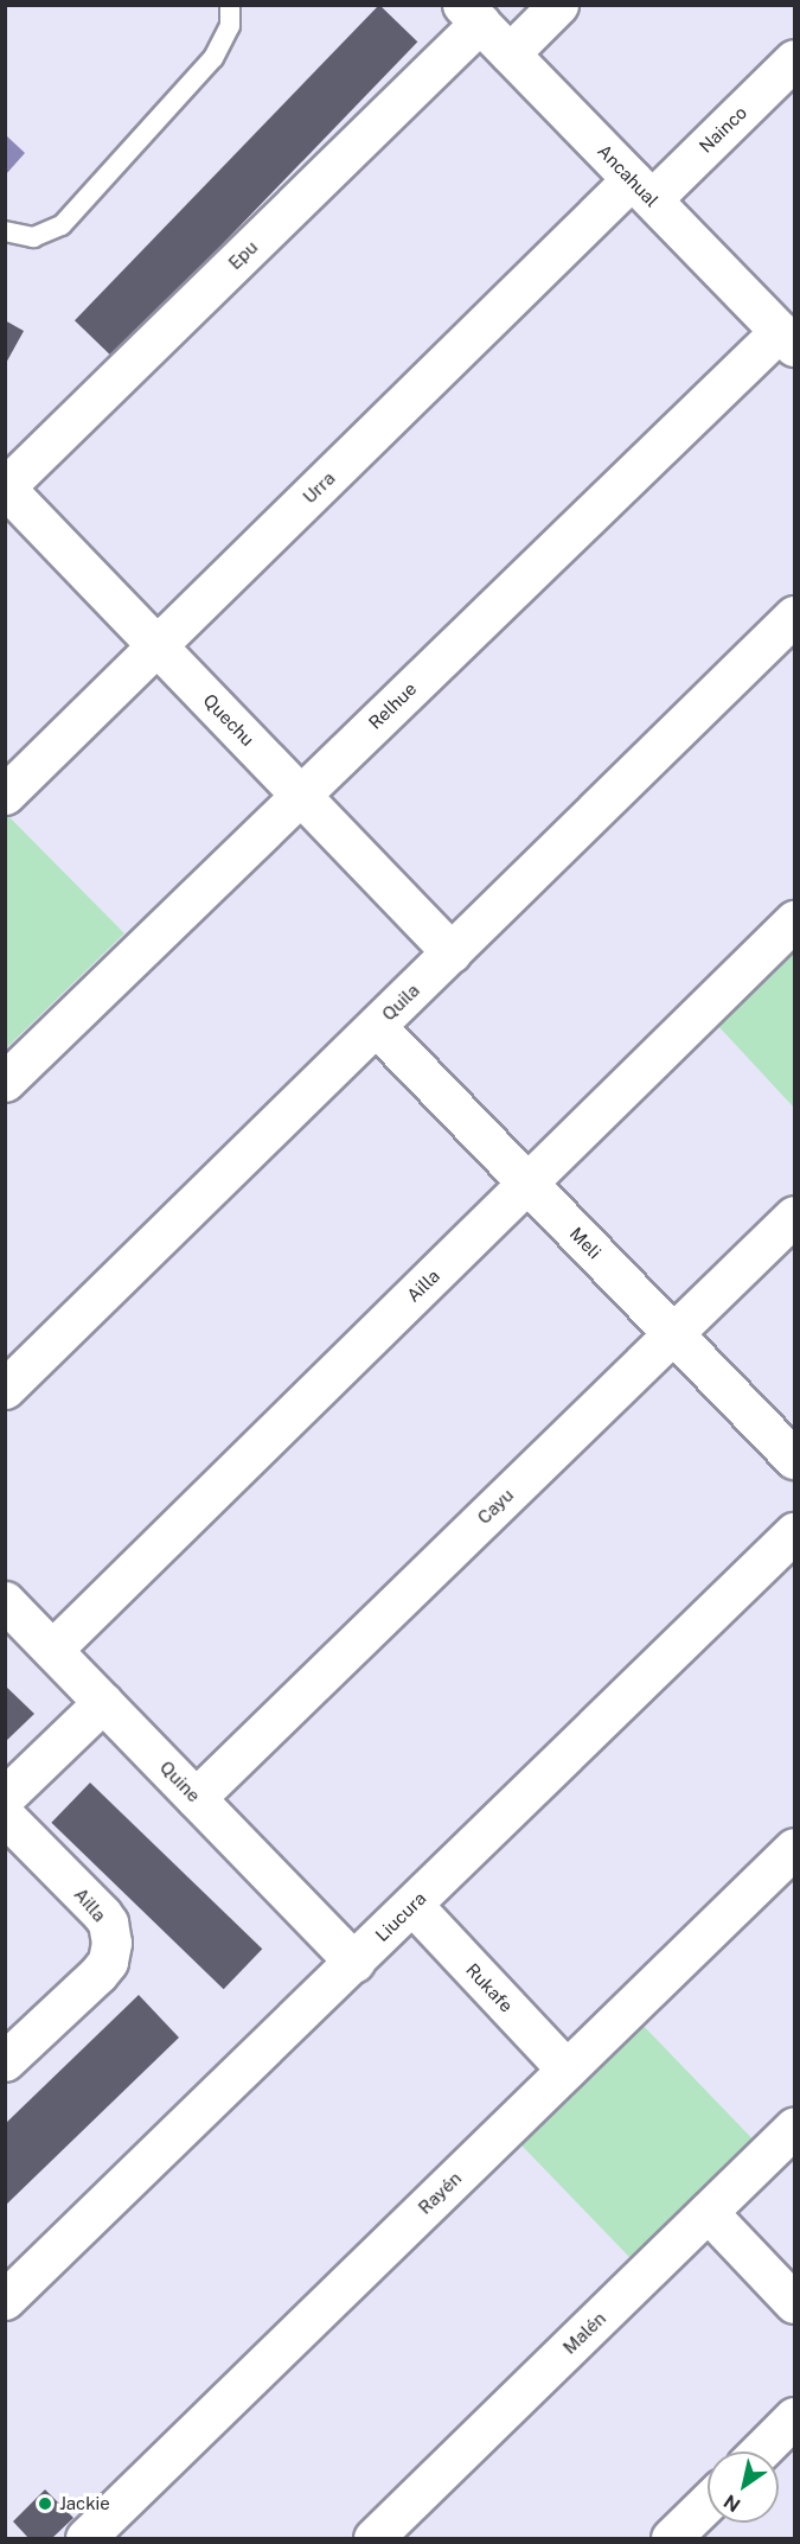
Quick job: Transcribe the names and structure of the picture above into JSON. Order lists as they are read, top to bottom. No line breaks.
{"streets":{"street":["Nainco","Ancahual","Epu","Urra","Relhue","Quechu","Quila","Meli","Ailla","Cayu","Quine","Liucura","Rukafe","Rayén","Malén"]},"crossings":[["Nainco","Ancahual"],["Nainco","Urra"],["Ancahual","Epu"],["Ancahual","Urra"],["Ancahual","Relhue"],["Epu","Quechu"],["Urra","Quechu"],["Relhue","Quechu"],["Quechu","Quila"],["Quila","Meli"],["Meli","Ailla"],["Meli","Cayu"],["Ailla","Quine"],["Cayu","Quine"],["Quine","Liucura"],["Liucura","Rukafe"],["Rukafe","Rayén"]],"places":["Jackie"],"north":"bottom left"}
